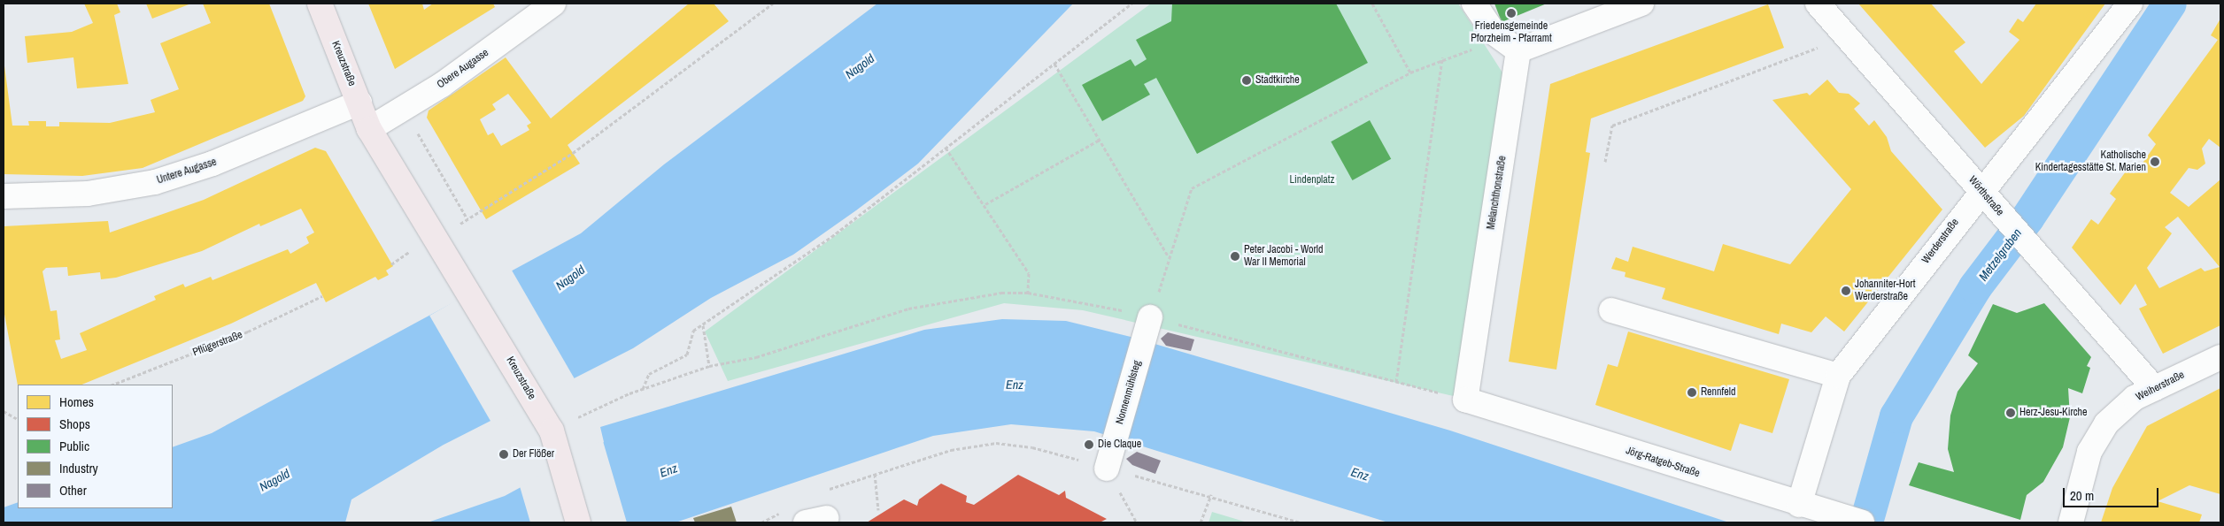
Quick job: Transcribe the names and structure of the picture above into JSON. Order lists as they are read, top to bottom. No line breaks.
{"streets":{"main road":["Kreuzstraße"],"street":["Obere Augasse","Untere Augasse","Melanchthonstraße","Wörthstraße","Werderstraße","Weiherstraße","Nonnenmühlsteg","Jörg-Ratgeb-Straße"],"path":["Pflügerstraße"]},"crossings":[["Kreuzstraße","Obere Augasse"],["Kreuzstraße","Untere Augasse"],["Melanchthonstraße","Jörg-Ratgeb-Straße"],["Wörthstraße","Werderstraße"],["Wörthstraße","Weiherstraße"],["Werderstraße","Jörg-Ratgeb-Straße"]],"water":["Nagold","Metzelgraben","Enz"],"parks":["Lindenplatz"],"places":["Friedensgemeinde Pforzheim - Pfarramt","Stadtkirche","Katholische Kindertagesstätte St. Marien","Peter Jacobi - World War II Memorial","Johanniter-Hort Werderstraße","Rennfeld","Herz-Jesu-Kirche","Die Claque","Der Flößer"],"legend":["Homes","Shops","Public","Industry","Other"],"scale_bar":"20 m"}
